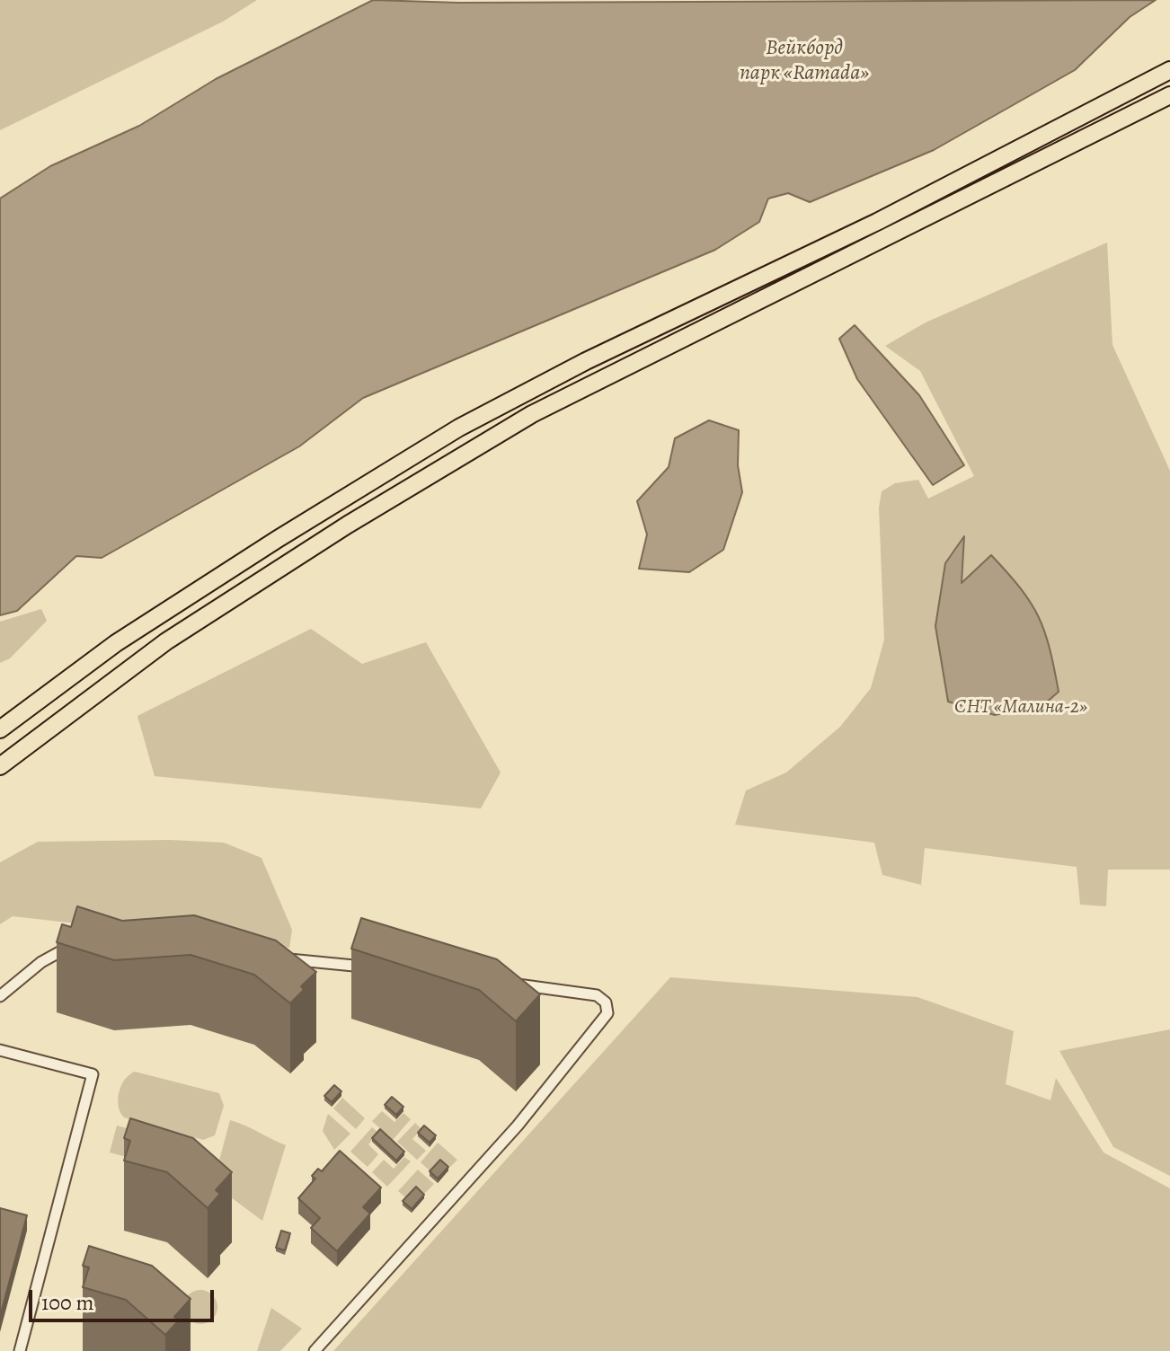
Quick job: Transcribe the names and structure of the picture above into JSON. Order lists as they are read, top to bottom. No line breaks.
{"water":["Вейкборд парк «Ramada»"],"parks":["СНТ «Малина-2»"],"scale_bar":"100 m"}
